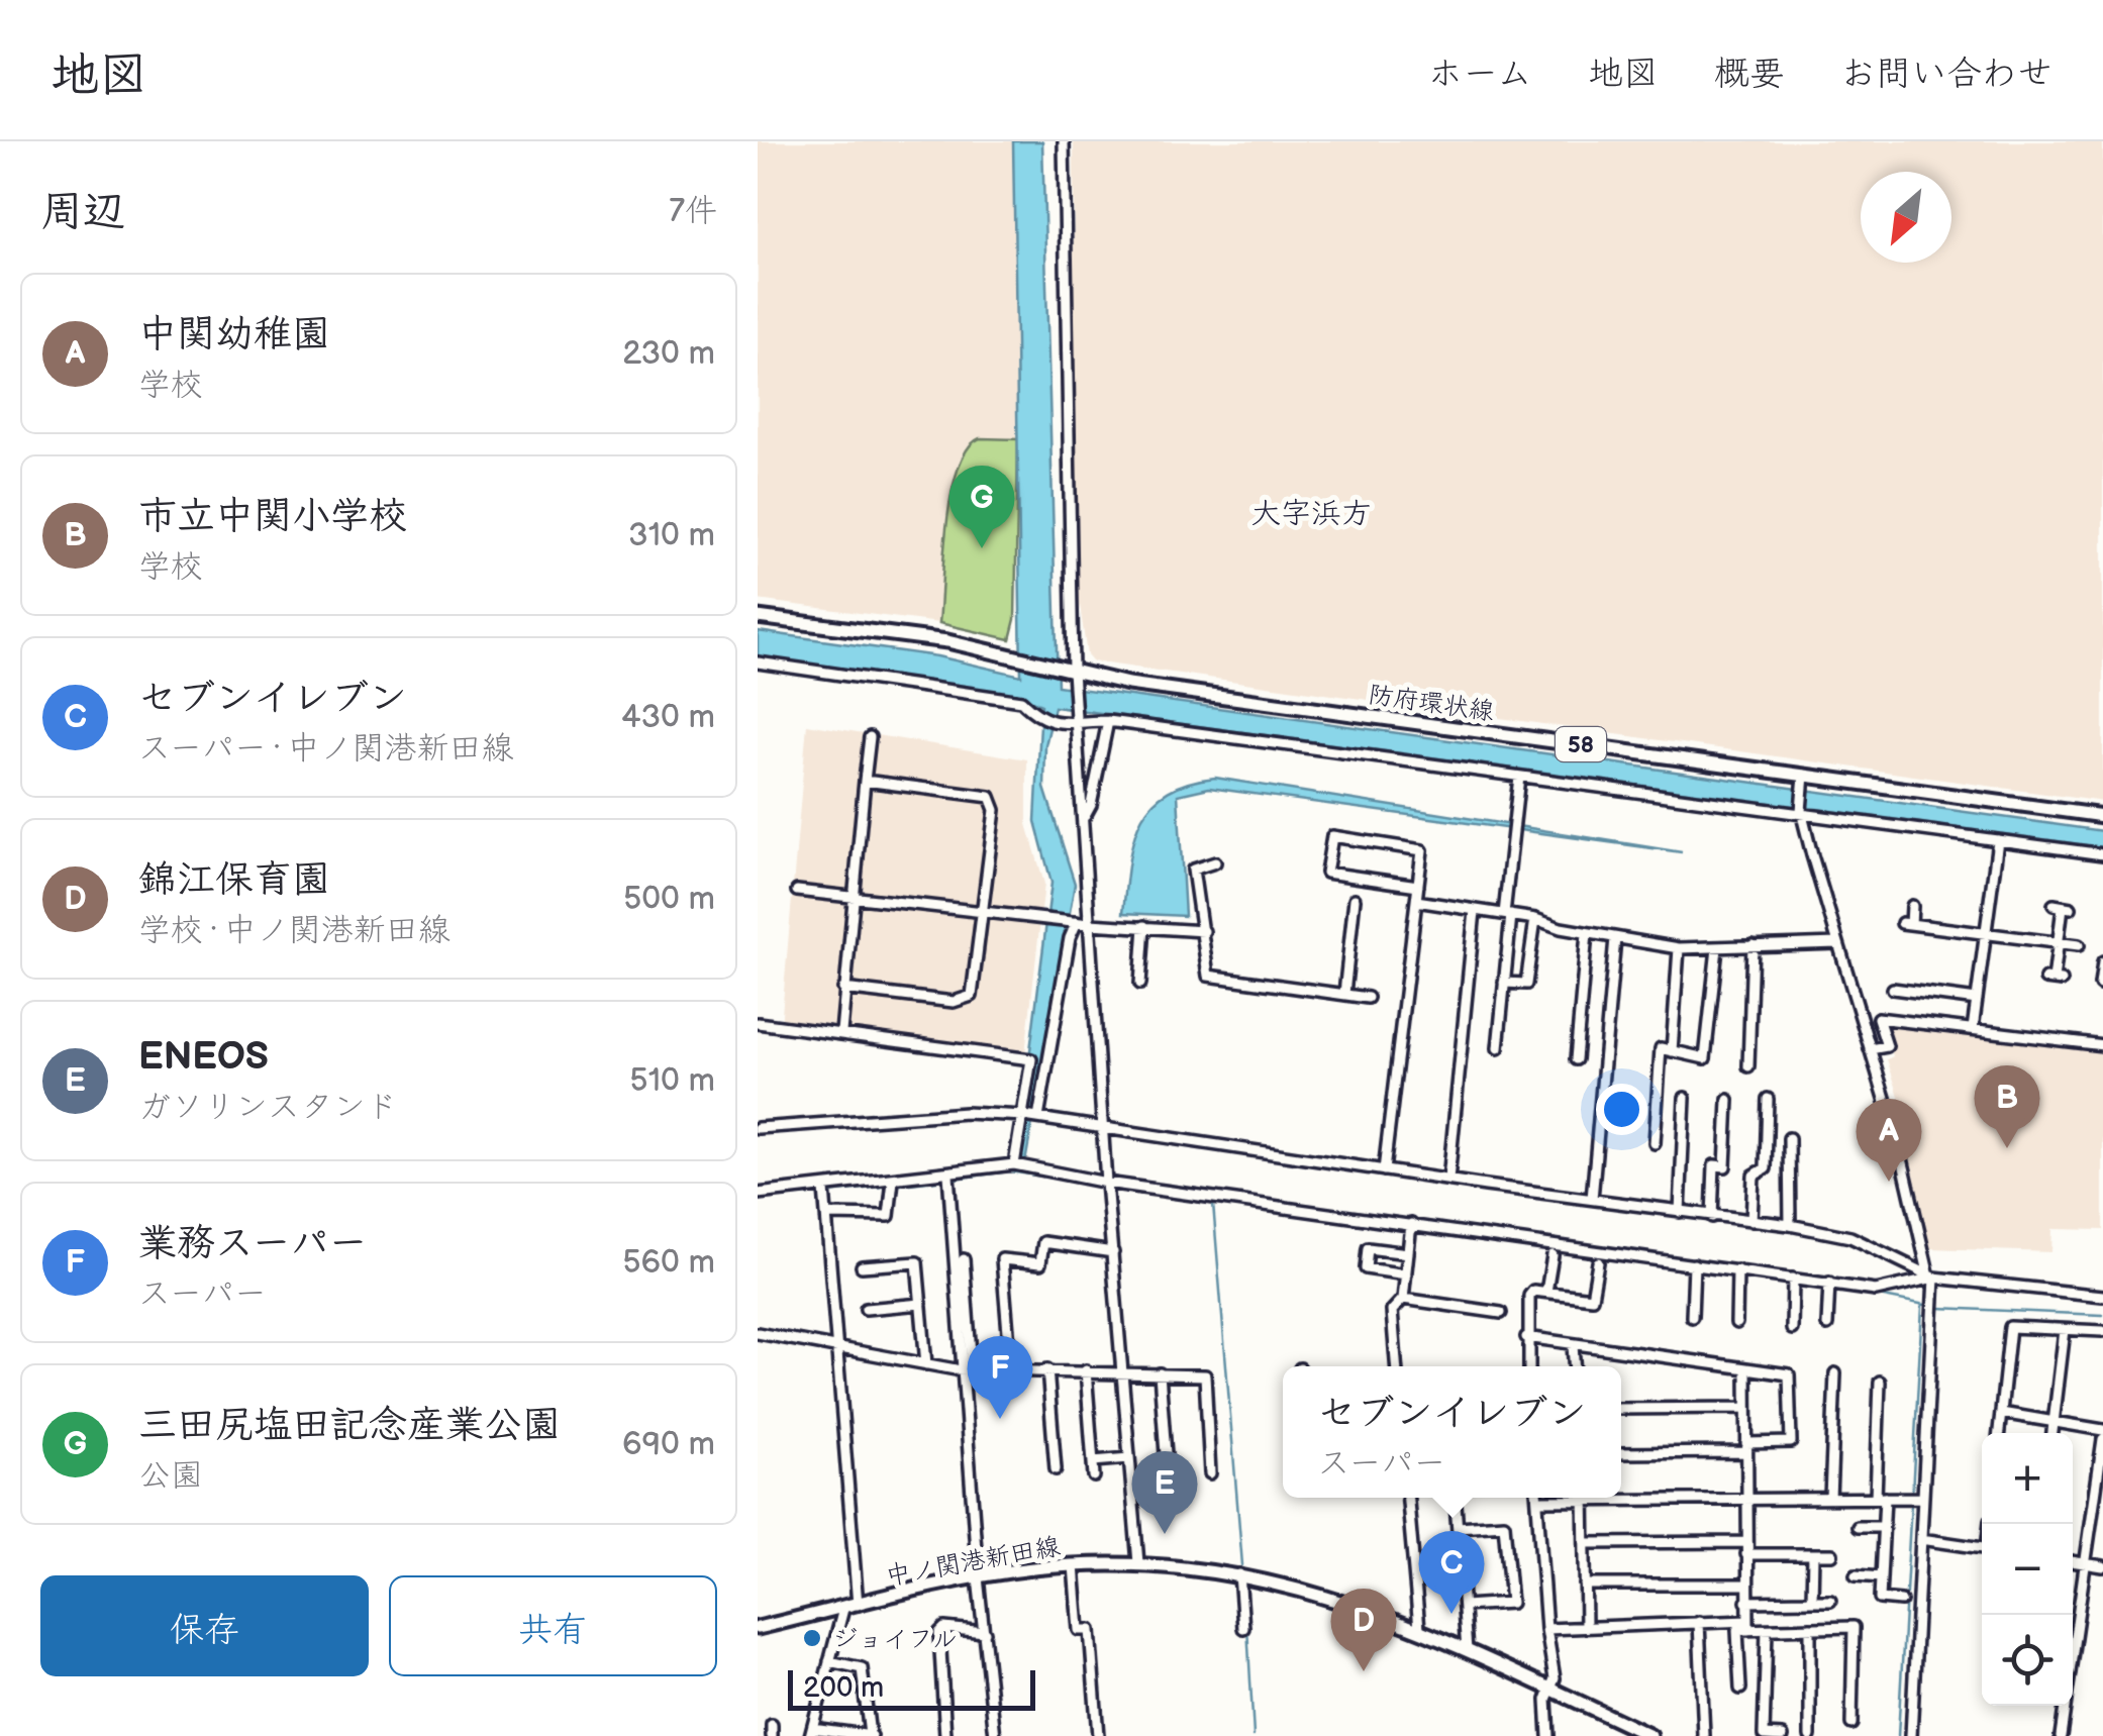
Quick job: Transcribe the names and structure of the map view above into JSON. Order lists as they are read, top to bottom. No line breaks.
{"streets":{"main road":["防府環状線","58","中ノ関港新田線"]},"districts":["大字浜方"],"places":["ジョイフル"],"scale_bar":"200 m","north":"bottom left","page":{"header":"地図","nav":["ホーム","地図","概要","お問い合わせ"],"heading":["周辺","7件"],"list":[{"mark":"A","name":"中関幼稚園","note":"学校","value":"230 m"},{"mark":"B","name":"市立中関小学校","note":"学校","value":"310 m"},{"mark":"C","name":"セブンイレブン","note":"スーパー · 中ノ関港新田線","value":"430 m"},{"mark":"D","name":"錦江保育園","note":"学校 · 中ノ関港新田線","value":"500 m"},{"mark":"E","name":"ENEOS","note":"ガソリンスタンド","value":"510 m"},{"mark":"F","name":"業務スーパー","note":"スーパー","value":"560 m"},{"mark":"G","name":"三田尻塩田記念産業公園","note":"公園","value":"690 m"}],"pins":["G","B","A","F","E","C","D"],"popup":["セブンイレブン","スーパー"],"map_buttons":["+","−"],"buttons":["保存","共有"],"scale":"200 m"}}
